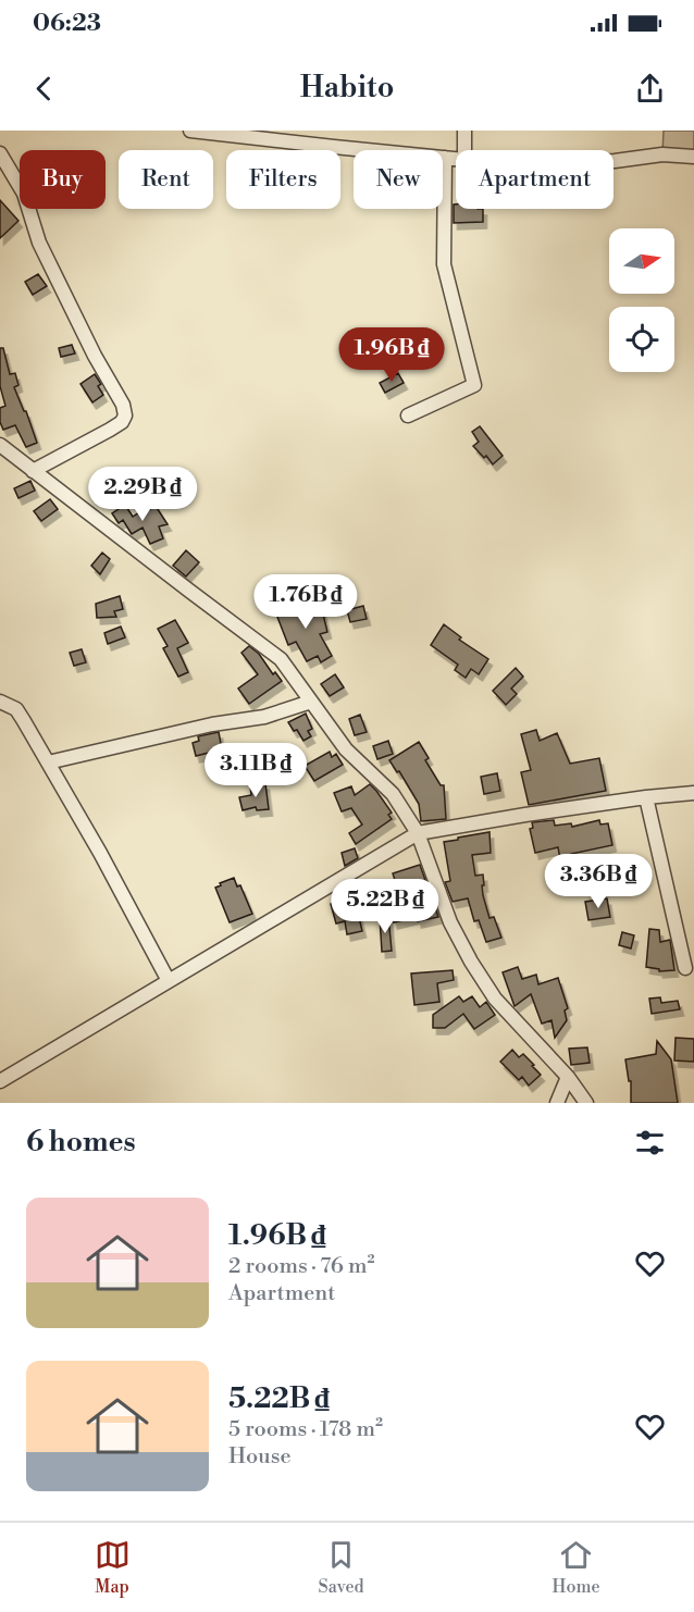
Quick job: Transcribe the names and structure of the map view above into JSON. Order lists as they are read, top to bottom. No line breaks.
{"north":"right","page":{"status":"06:23","header":"Habito","chip":["Buy","Rent","Filters","New","Apartment"],"price":["1.96B ₫","2.29B ₫","1.76B ₫","3.11B ₫","3.36B ₫","5.22B ₫"],"heading":"6 homes","list":[{"name":"1.96B ₫","note":"2 rooms · 76 m² · Apartment"},{"name":"5.22B ₫","note":"5 rooms · 178 m² · House"}],"tabs":["Map","Saved","Home"]}}
